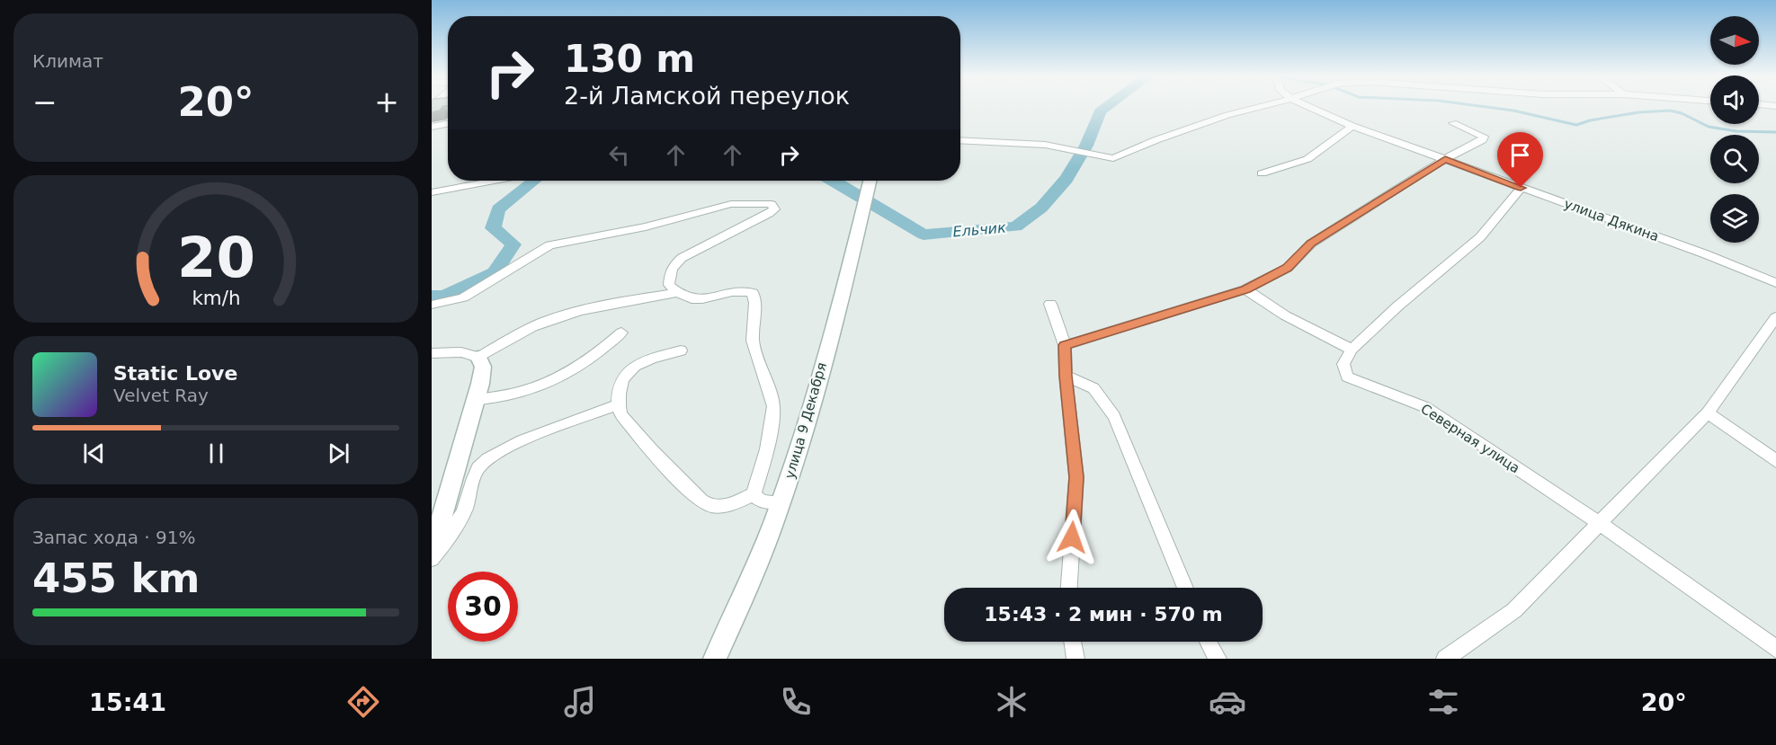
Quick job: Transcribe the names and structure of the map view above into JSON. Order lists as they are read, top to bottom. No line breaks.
{"streets":{"main road":["улица 9 Декабря"],"street":["улица Дякина","Северная улица"]},"water":["Ельчик"],"north":"right","page":{"tile":["Климат",["Запас хода · 91%","455 km"]],"turn":["130 m","2-й Ламской переулок"],"heat":["−","20°","+"],"song":["Static Love","Velvet Ray"],"limit":"30","trip":"15:43 · 2 мин · 570 m","tabs":["15:41","20°"],"gauge":["20","km/h"]}}
